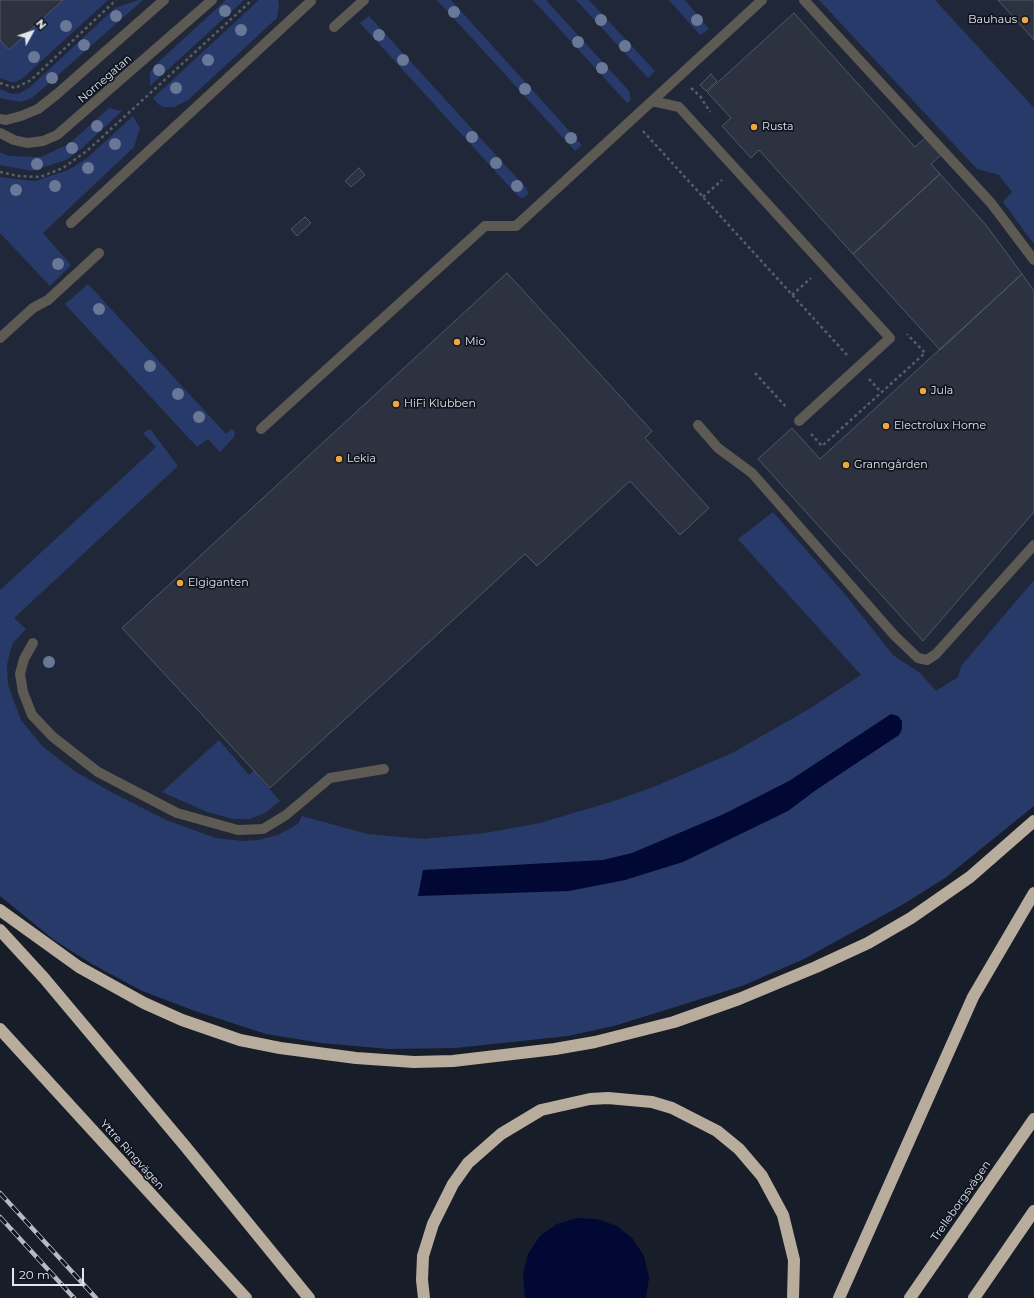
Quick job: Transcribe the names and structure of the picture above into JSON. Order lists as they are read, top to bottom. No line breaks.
{"streets":{"highway":["Yttre Ringvägen","Trelleborgsvägen"],"street":["Nornegatan"]},"places":["Bauhaus","Rusta","Mio","Jula","HiFi Klubben","Electrolux Home","Lekia","Granngården","Elgiganten"],"scale_bar":"20 m","north":"top right"}
